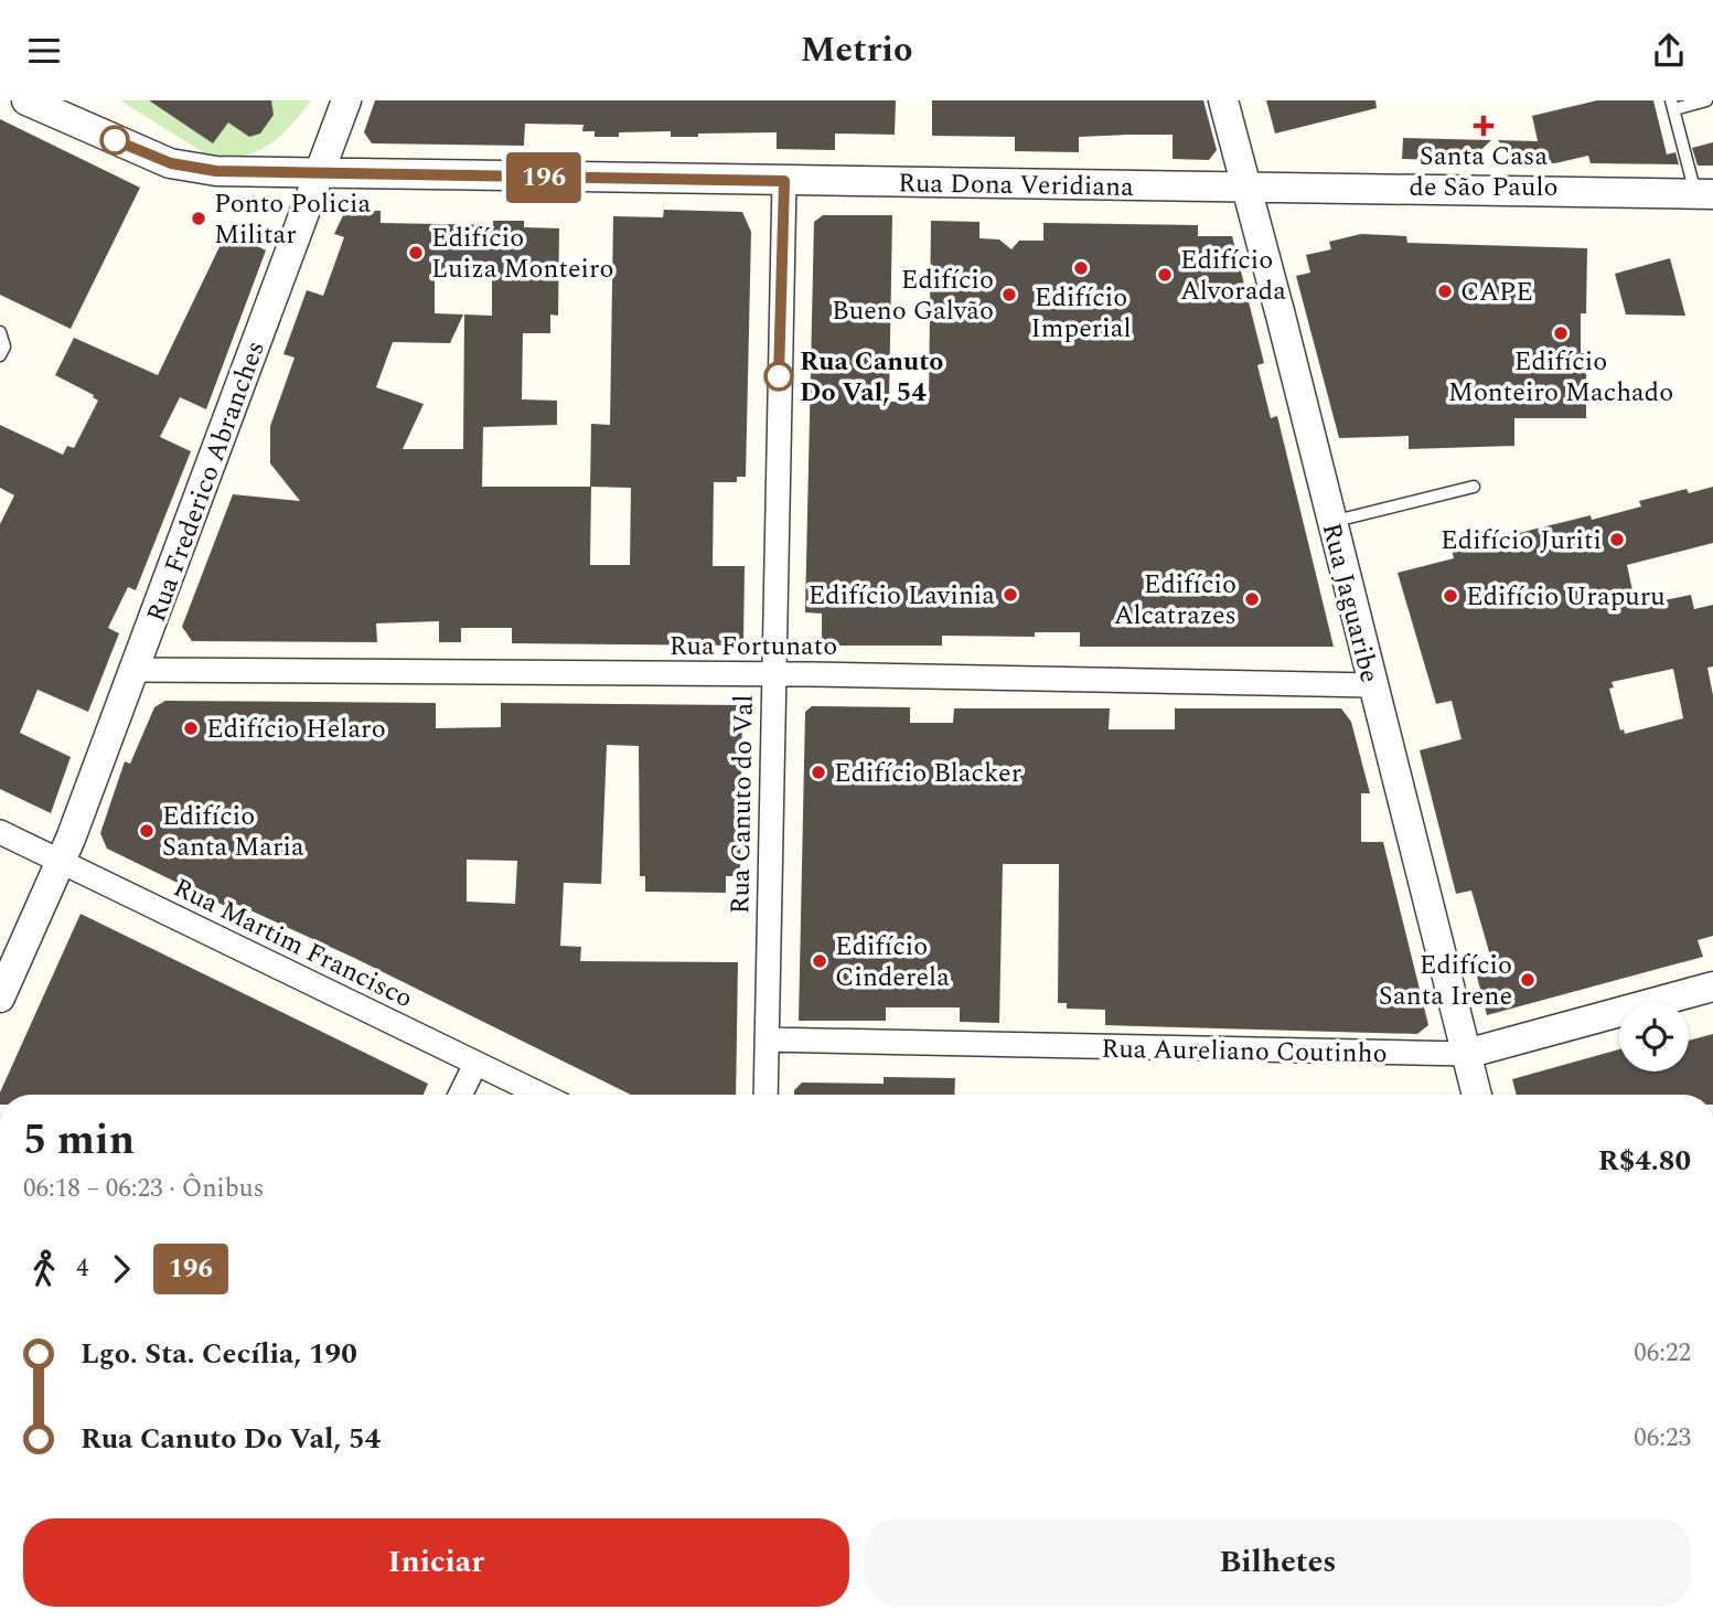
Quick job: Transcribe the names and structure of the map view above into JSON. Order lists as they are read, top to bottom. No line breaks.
{"streets":{"street":["Rua Dona Veridiana","Rua Frederico Abranches","Rua Jaguaribe","Rua Fortunato","Rua Canuto do Val","Rua Martim Francisco","Rua Aureliano Coutinho"]},"crossings":[["Rua Dona Veridiana","Rua Frederico Abranches"],["Rua Dona Veridiana","Rua Jaguaribe"],["Rua Dona Veridiana","Rua Canuto do Val"],["Rua Frederico Abranches","Rua Fortunato"],["Rua Frederico Abranches","Rua Martim Francisco"],["Rua Jaguaribe","Rua Fortunato"],["Rua Jaguaribe","Rua Aureliano Coutinho"],["Rua Fortunato","Rua Canuto do Val"],["Rua Canuto do Val","Rua Aureliano Coutinho"]],"places":{"health":["Santa Casa de São Paulo"],"other":["Ponto Policia Militar","Edifício Luiza Monteiro","Edifício Imperial","Edifício Alvorada","CAPE","Edifício Bueno Galvão","Edifício Monteiro Machado","Rua Canuto Do Val, 54","Edifício Juriti","Edifício Lavinia","Edifício Urapuru","Edifício Alcatrazes","Edifício Helaro","Edifício Blacker","Edifício Santa Maria","Edifício Cinderela","Edifício Santa Irene"]},"lines":["bus line 196"],"page":{"header":"Metrio","on_map":"196","heading":["5 min","06:18 – 06:23 · Ônibus","R$4.80"],"legs":["4","196"],"list":[{"name":"Lgo. Sta. Cecília, 190","value":"06:22"},{"name":"Rua Canuto Do Val, 54","value":"06:23"}],"buttons":["Iniciar","Bilhetes"]}}
